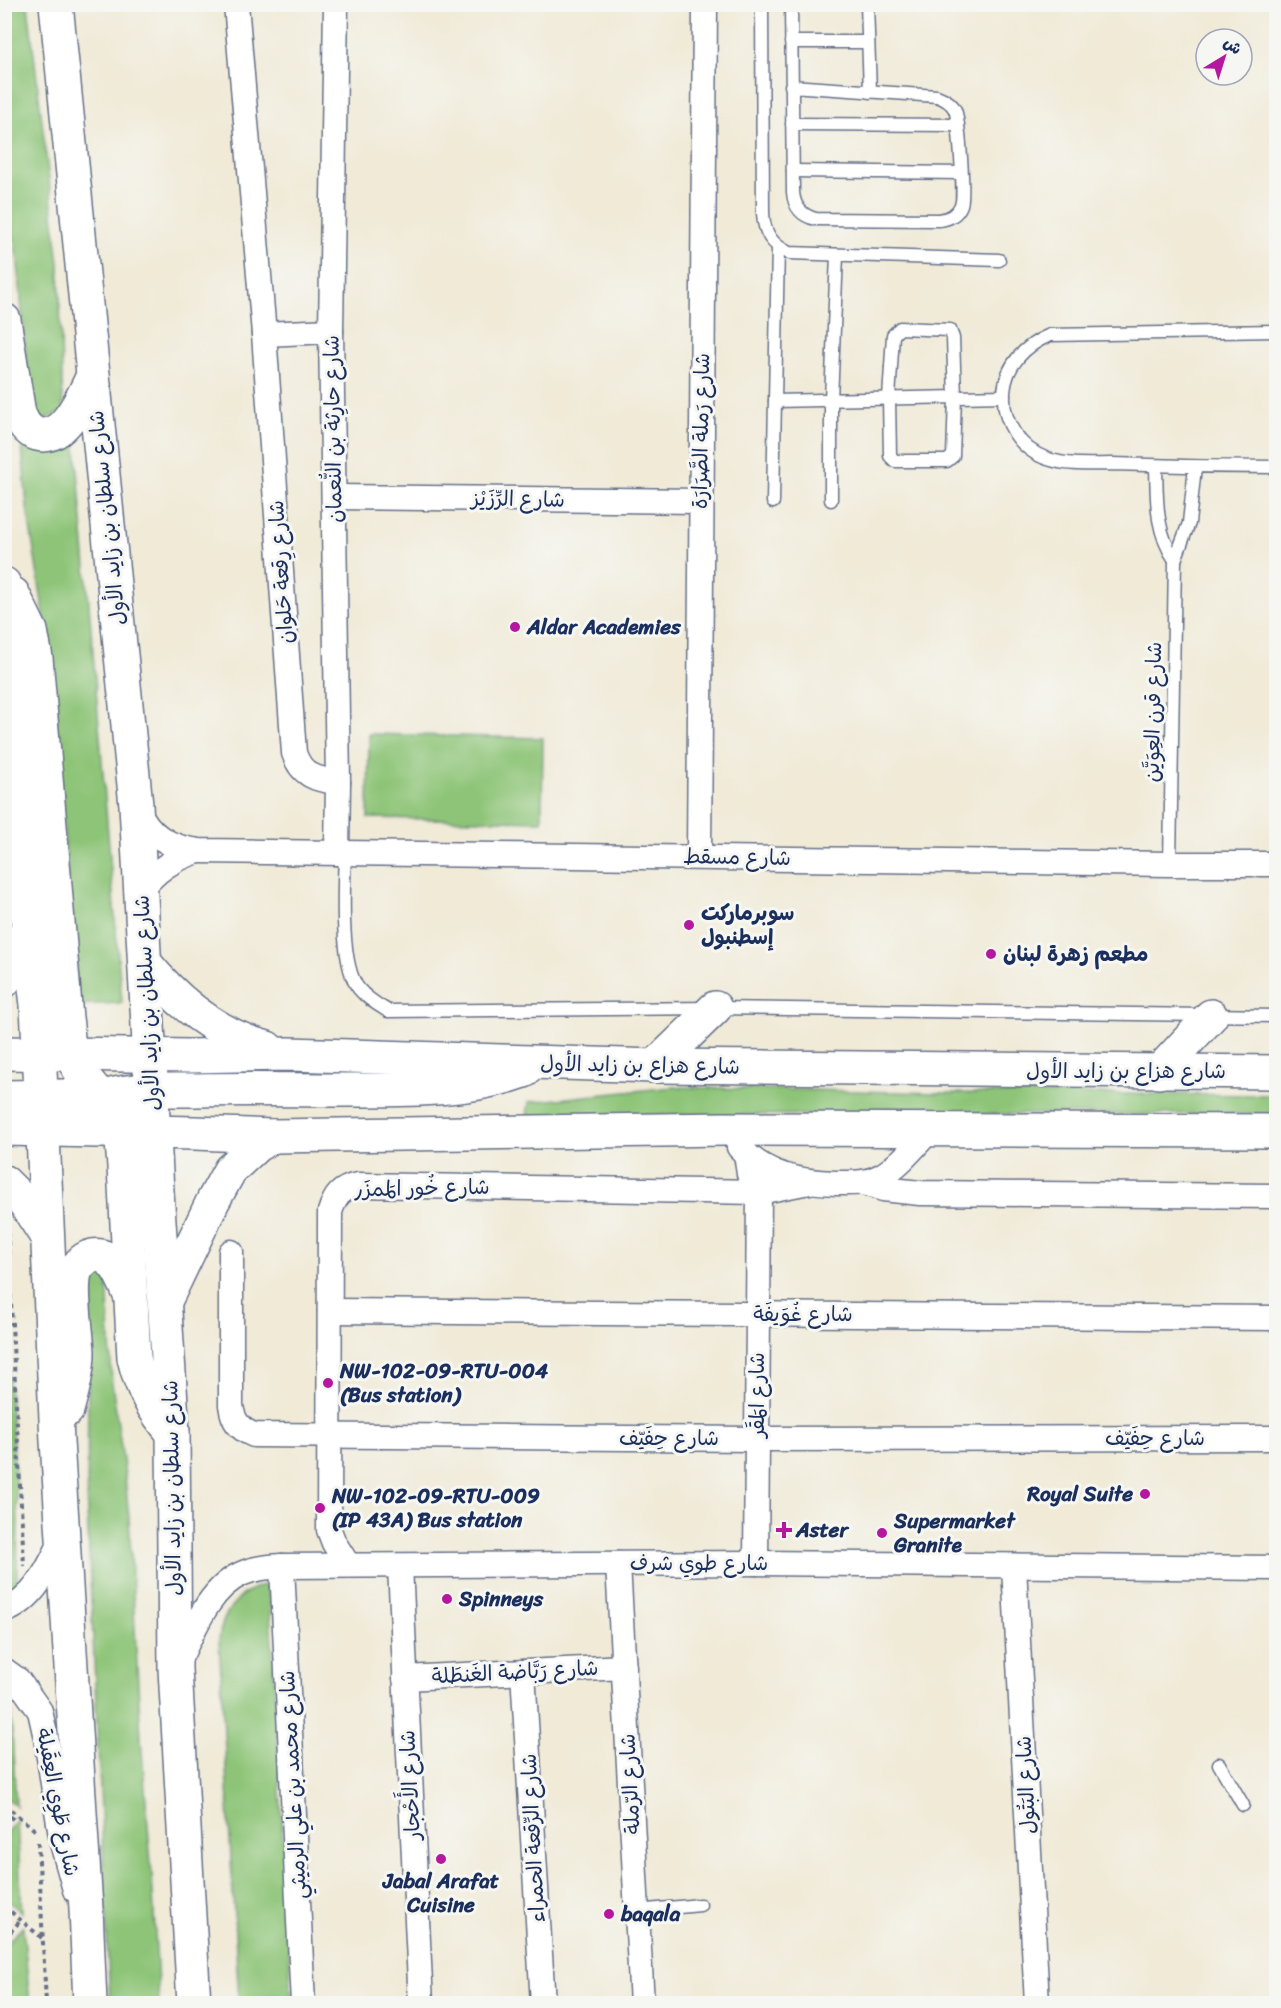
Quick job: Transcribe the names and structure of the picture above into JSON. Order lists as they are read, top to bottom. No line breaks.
{"streets":{"main road":["شارع سلطان بن زايد الأول","شارع هزاع بن زايد الأول"],"street":["شارع حارِثة بن النُّعمان","شارع رَملة الصَّرَارَة","شارع الرِّزَيْز","شارع رِقعة حَلوان","شارع مسقط","شارع خُور المَمزَر","شارع غُوَيفَة","شارع المَقَر","شارع حِفَيّف","شارع طوي شرف","شارع رَبَّاضة الغَنطَلة","شارع الرّملة","شارع محمد بن علي الرميثي","شارع الأَحْجار","شارع البَتُول","شارع طَوِي العِقَيلة","شارع الرِّقعة الحمراء"],"lane":["شارع قرن العِوَيَّن"]},"crossings":[["شارع حارِثة بن النُّعمان","شارع الرِّزَيْز"],["شارع حارِثة بن النُّعمان","شارع رِقعة حَلوان"],["شارع حارِثة بن النُّعمان","شارع مسقط"],["شارع رَملة الصَّرَارَة","شارع الرِّزَيْز"],["شارع رَملة الصَّرَارَة","شارع مسقط"],["شارع سلطان بن زايد الأول","شارع مسقط"],["شارع سلطان بن زايد الأول","شارع هزاع بن زايد الأول"],["شارع سلطان بن زايد الأول","شارع طوي شرف"],["شارع قرن العِوَيَّن","شارع مسقط"],["شارع خُور المَمزَر","شارع غُوَيفَة"],["شارع خُور المَمزَر","شارع المَقَر"],["شارع خُور المَمزَر","شارع حِفَيّف"],["شارع خُور المَمزَر","شارع طوي شرف"],["شارع غُوَيفَة","شارع المَقَر"],["شارع المَقَر","شارع حِفَيّف"],["شارع المَقَر","شارع طوي شرف"],["شارع طوي شرف","شارع الرّملة"],["شارع طوي شرف","شارع محمد بن علي الرميثي"],["شارع طوي شرف","شارع الأَحْجار"],["شارع طوي شرف","شارع البَتُول"],["شارع رَبَّاضة الغَنطَلة","شارع الرّملة"],["شارع رَبَّاضة الغَنطَلة","شارع الأَحْجار"],["شارع رَبَّاضة الغَنطَلة","شارع الرِّقعة الحمراء"]],"places":{"other":["Aldar Academies","سوبرماركت إسطنبول","مطعم زهرة لبنان","NW-102-09-RTU-004 (Bus station)","Royal Suite","NW-102-09-RTU-009 (IP 43A) Bus station","Supermarket Granite","Spinneys","Jabal Arafat Cuisine","baqala"],"health":["Aster"]},"north":"top right"}
